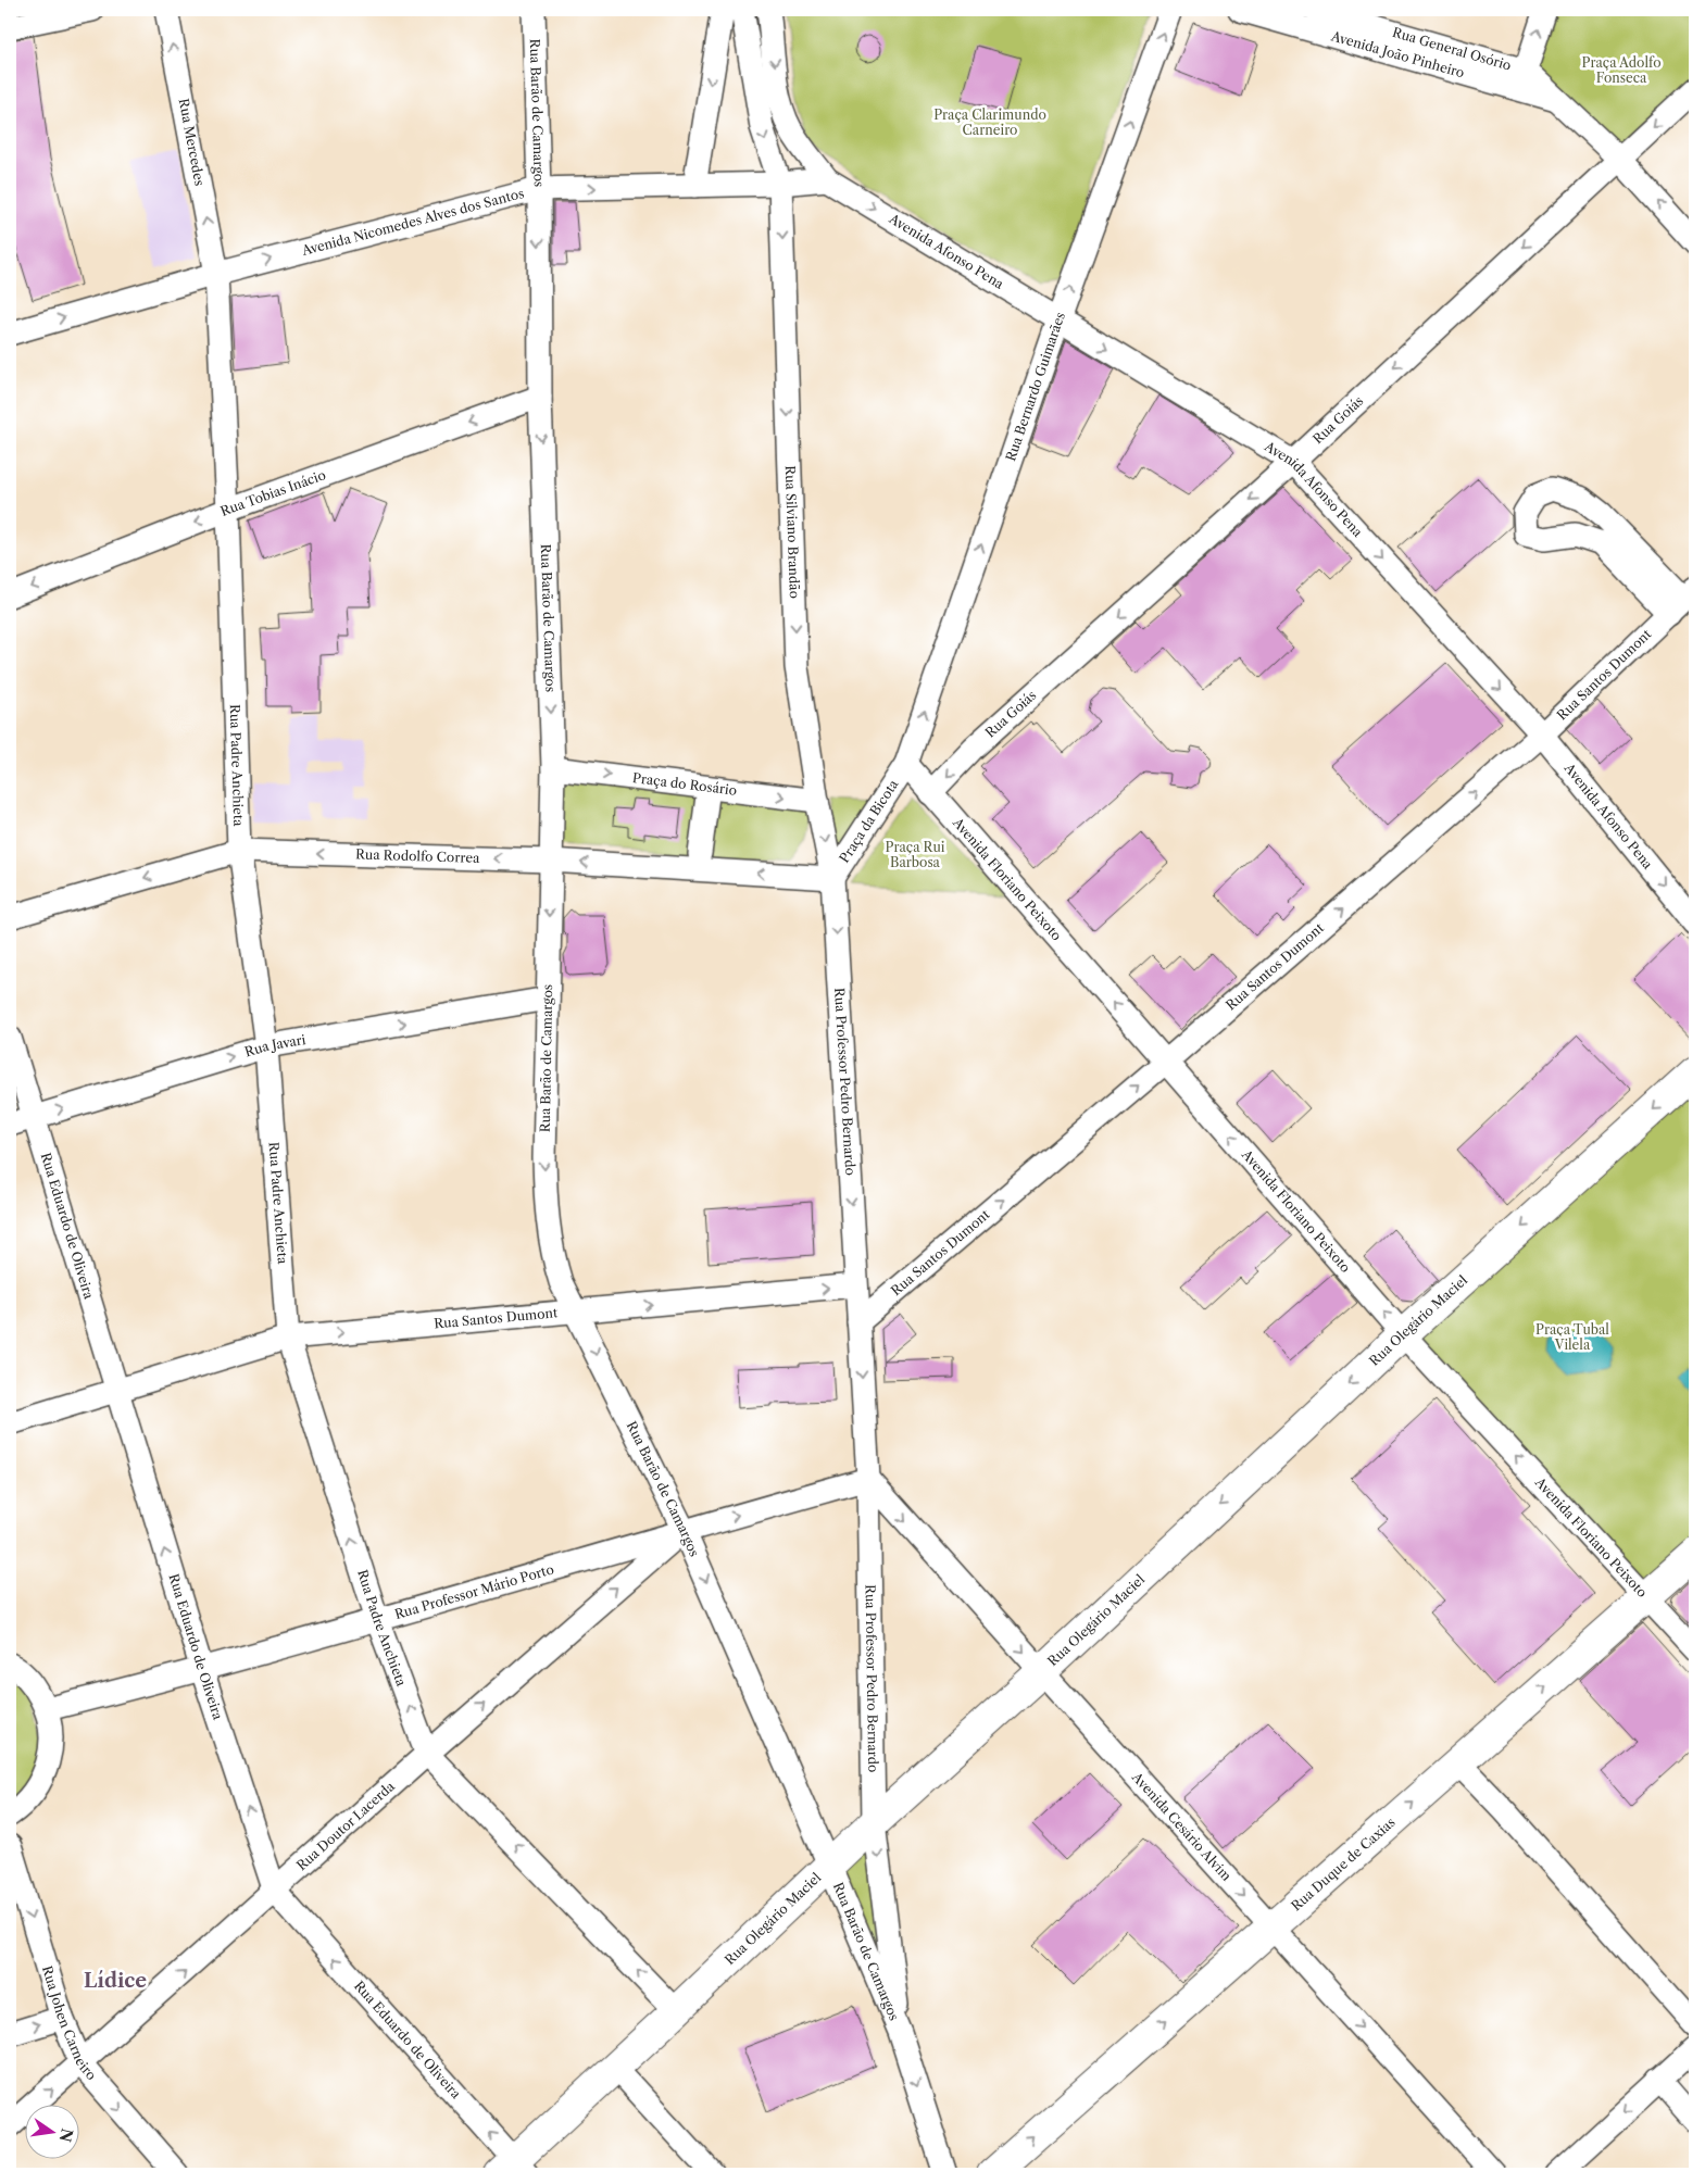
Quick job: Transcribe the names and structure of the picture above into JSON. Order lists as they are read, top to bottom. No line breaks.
{"streets":{"main road":["Rua Olegário Maciel","Rua Duque de Caxias"],"street":["Rua General Osório","Avenida João Pinheiro","Rua Barão de Camargos","Rua Mercedes","Avenida Nicomedes Alves dos Santos","Avenida Afonso Pena","Rua Bernardo Guimarães","Rua Goiás","Rua Tobias Inácio","Rua Silviano Brandão","Rua Santos Dumont","Rua Padre Anchieta","Praça do Rosário","Praça da Bicota","Rua Rodolfo Correa","Avenida Floriano Peixoto","Rua Javari","Rua Professor Pedro Bernardo","Rua Eduardo de Oliveira","Rua Professor Mário Porto","Avenida Cesário Alvim","Rua Doutor Lacerda","Rua Johen Carneiro"]},"crossings":[["Rua General Osório","Avenida João Pinheiro"],["Avenida João Pinheiro","Rua Goiás"],["Rua Barão de Camargos","Avenida Nicomedes Alves dos Santos"],["Rua Barão de Camargos","Rua Tobias Inácio"],["Rua Barão de Camargos","Rua Santos Dumont"],["Rua Barão de Camargos","Praça do Rosário"],["Rua Barão de Camargos","Rua Rodolfo Correa"],["Rua Barão de Camargos","Rua Javari"],["Rua Barão de Camargos","Rua Professor Pedro Bernardo"],["Rua Barão de Camargos","Rua Olegário Maciel"],["Rua Barão de Camargos","Rua Professor Mário Porto"],["Rua Barão de Camargos","Rua Doutor Lacerda"],["Rua Mercedes","Avenida Nicomedes Alves dos Santos"],["Rua Mercedes","Rua Padre Anchieta"],["Avenida Nicomedes Alves dos Santos","Avenida Afonso Pena"],["Avenida Nicomedes Alves dos Santos","Rua Silviano Brandão"],["Avenida Nicomedes Alves dos Santos","Rua Padre Anchieta"],["Avenida Afonso Pena","Rua Bernardo Guimarães"],["Avenida Afonso Pena","Rua Goiás"],["Avenida Afonso Pena","Rua Santos Dumont"],["Rua Bernardo Guimarães","Praça da Bicota"],["Rua Bernardo Guimarães","Avenida Floriano Peixoto"],["Rua Goiás","Avenida Floriano Peixoto"],["Rua Tobias Inácio","Rua Padre Anchieta"],["Rua Silviano Brandão","Praça do Rosário"],["Rua Silviano Brandão","Praça da Bicota"],["Rua Silviano Brandão","Rua Rodolfo Correa"],["Rua Silviano Brandão","Rua Professor Pedro Bernardo"],["Rua Santos Dumont","Rua Padre Anchieta"],["Rua Santos Dumont","Avenida Floriano Peixoto"],["Rua Santos Dumont","Rua Professor Pedro Bernardo"],["Rua Santos Dumont","Rua Eduardo de Oliveira"],["Rua Padre Anchieta","Rua Rodolfo Correa"],["Rua Padre Anchieta","Rua Javari"],["Rua Padre Anchieta","Rua Olegário Maciel"],["Rua Padre Anchieta","Rua Professor Mário Porto"],["Rua Padre Anchieta","Rua Doutor Lacerda"],["Praça da Bicota","Rua Rodolfo Correa"],["Praça da Bicota","Avenida Floriano Peixoto"],["Praça da Bicota","Rua Professor Pedro Bernardo"],["Rua Rodolfo Correa","Rua Professor Pedro Bernardo"],["Avenida Floriano Peixoto","Rua Olegário Maciel"],["Avenida Floriano Peixoto","Rua Duque de Caxias"],["Rua Javari","Rua Eduardo de Oliveira"],["Rua Professor Pedro Bernardo","Rua Olegário Maciel"],["Rua Professor Pedro Bernardo","Rua Professor Mário Porto"],["Rua Professor Pedro Bernardo","Avenida Cesário Alvim"],["Rua Eduardo de Oliveira","Rua Olegário Maciel"],["Rua Eduardo de Oliveira","Rua Professor Mário Porto"],["Rua Eduardo de Oliveira","Rua Doutor Lacerda"],["Rua Olegário Maciel","Avenida Cesário Alvim"],["Rua Professor Mário Porto","Avenida Cesário Alvim"],["Rua Professor Mário Porto","Rua Doutor Lacerda"],["Avenida Cesário Alvim","Rua Duque de Caxias"],["Rua Doutor Lacerda","Rua Johen Carneiro"]],"one_way":["Rua Barão de Camargos","Rua Mercedes","Avenida Nicomedes Alves dos Santos","Avenida Afonso Pena","Rua Bernardo Guimarães","Rua Goiás","Rua Tobias Inácio","Rua Santos Dumont","Rua Padre Anchieta","Praça do Rosário","Rua Rodolfo Correa","Avenida Floriano Peixoto","Rua Javari","Rua Professor Pedro Bernardo","Rua Eduardo de Oliveira","Rua Olegário Maciel","Avenida Cesário Alvim","Rua Doutor Lacerda","Rua Duque de Caxias","Rua Johen Carneiro"],"districts":["Lídice"],"parks":["Praça Adolfo Fonseca","Praça Clarimundo Carneiro","Praça Rui Barbosa","Praça Tubal Vilela"],"north":"right"}
